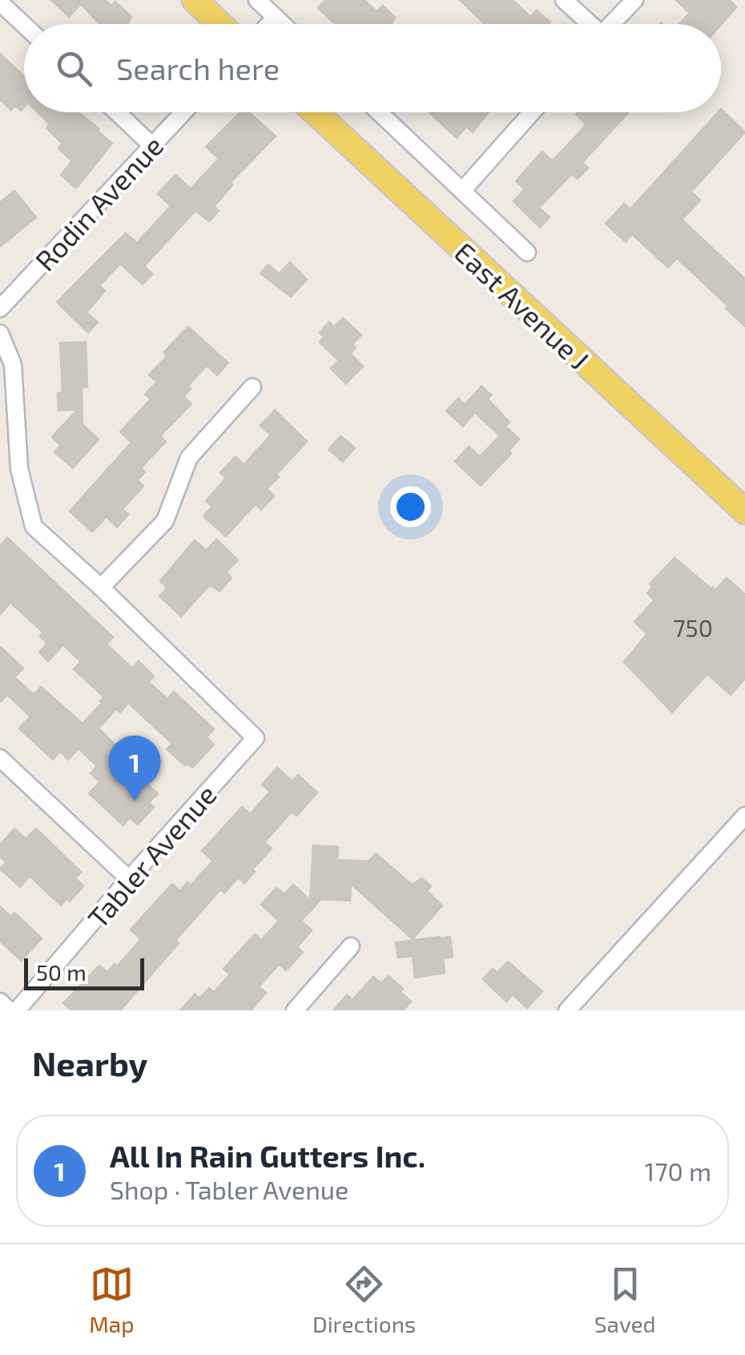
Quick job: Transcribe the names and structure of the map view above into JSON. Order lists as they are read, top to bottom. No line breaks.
{"streets":{"main road":["East Avenue J"],"street":["Rodin Avenue","Tabler Avenue"]},"house_numbers":["750"],"scale_bar":"50 m","page":{"search":"Search here","pins":"1","scale":"50 m","heading":"Nearby","list":[{"mark":"1","name":"All In Rain Gutters Inc.","note":"Shop · Tabler Avenue","value":"170 m"}],"nav":["Map","Directions","Saved"]}}
